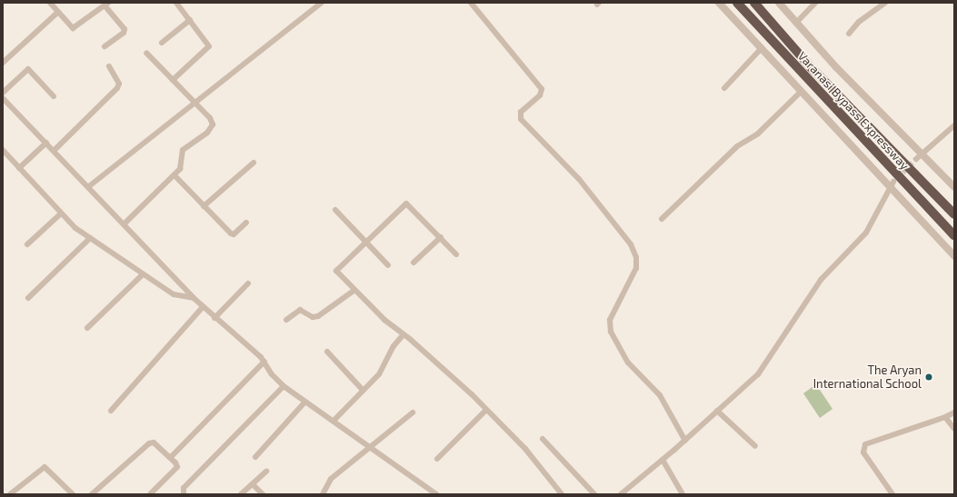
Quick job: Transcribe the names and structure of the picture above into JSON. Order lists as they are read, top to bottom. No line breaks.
{"streets":{"highway":["Varanasi Bypass Expressway"]},"places":["The Aryan International School"]}
